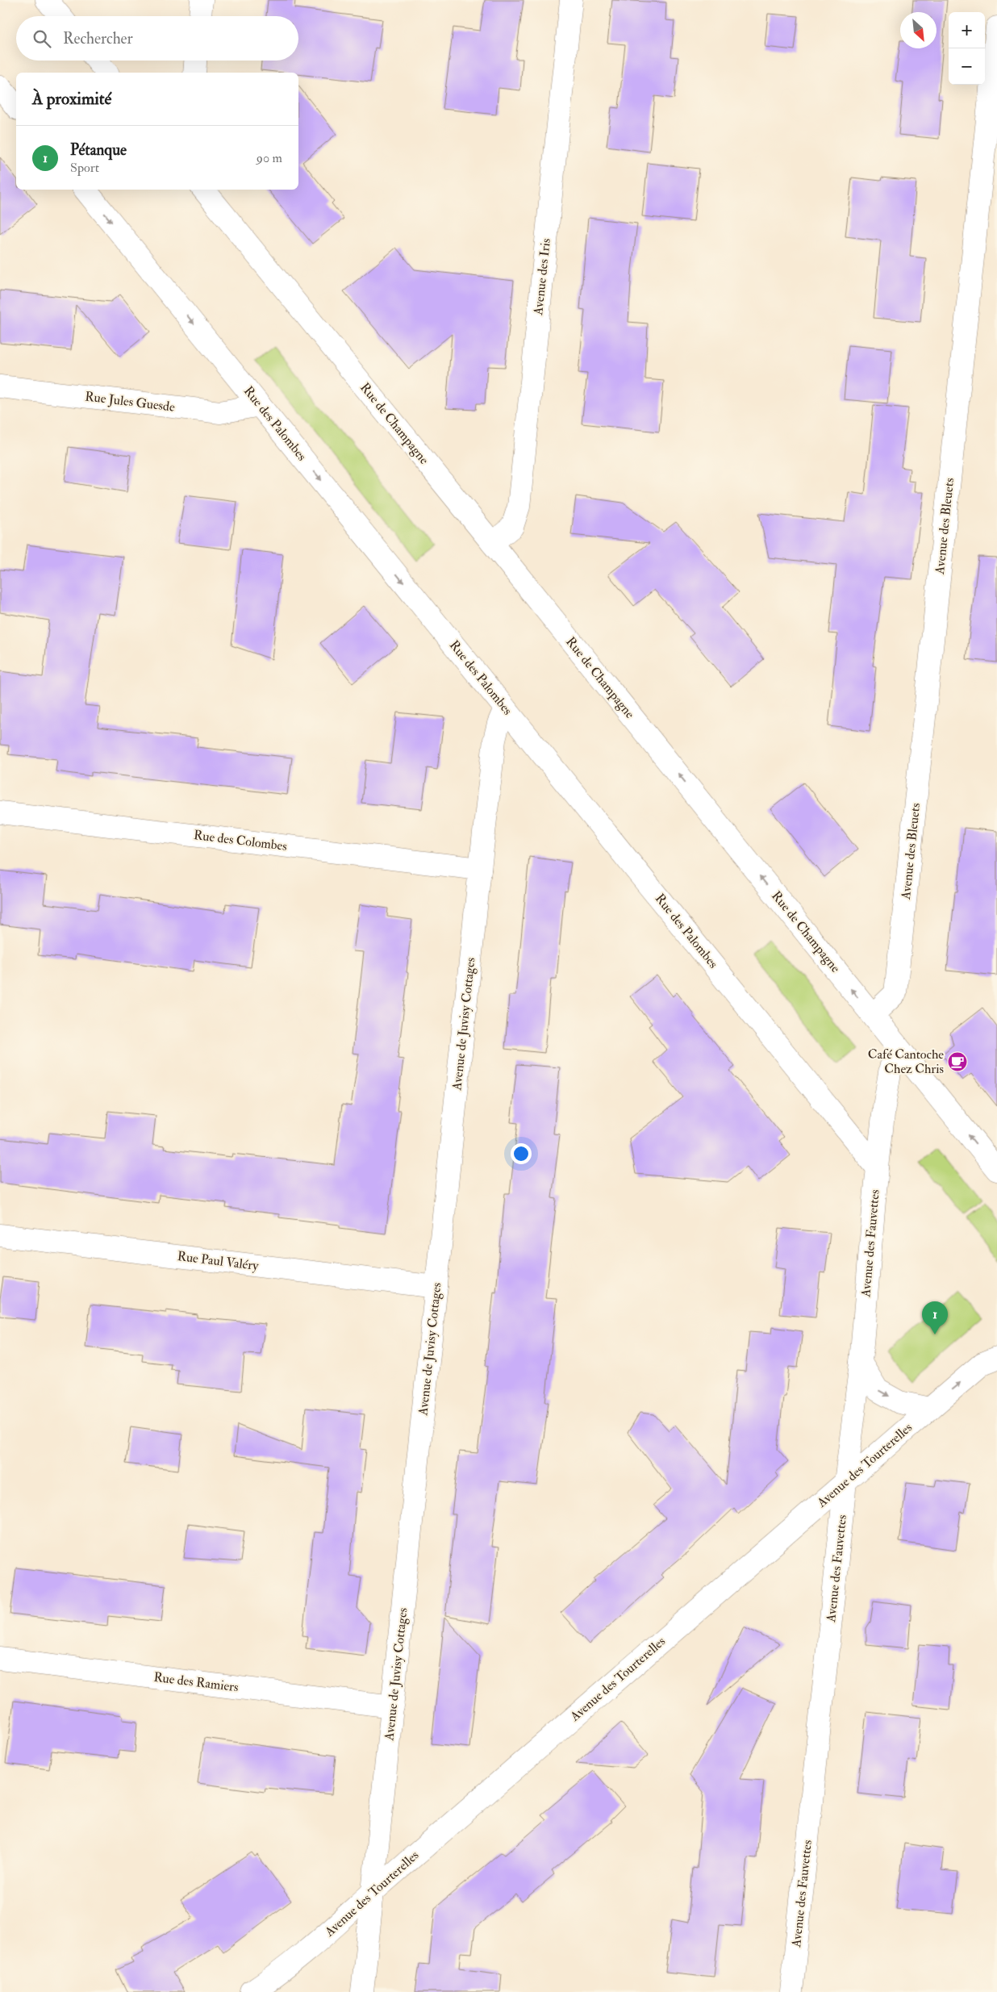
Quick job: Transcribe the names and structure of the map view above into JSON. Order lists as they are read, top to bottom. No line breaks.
{"streets":{"street":["Avenue des Iris","Rue Jules Guesde","Rue des Palombes","Rue de Champagne","Avenue des Bleuets","Rue des Colombes","Avenue de Juvisy Cottages","Avenue des Fauvettes","Rue Paul Valéry","Avenue des Tourterelles","Rue des Ramiers"]},"crossings":[["Avenue des Iris","Rue de Champagne"],["Rue Jules Guesde","Rue des Palombes"],["Rue des Palombes","Avenue de Juvisy Cottages"],["Rue des Palombes","Avenue des Fauvettes"],["Rue de Champagne","Avenue des Bleuets"],["Rue de Champagne","Avenue des Fauvettes"],["Rue des Colombes","Avenue de Juvisy Cottages"],["Avenue de Juvisy Cottages","Rue Paul Valéry"],["Avenue de Juvisy Cottages","Avenue des Tourterelles"],["Avenue de Juvisy Cottages","Rue des Ramiers"],["Avenue des Fauvettes","Avenue des Tourterelles"]],"one_way":["Rue des Palombes","Rue de Champagne"],"places":{"cafe":["Café Cantoche Chez Chris"]},"north":"bottom right","page":{"map_buttons":["+","−"],"search":"Rechercher","heading":"À proximité","list":[{"mark":"1","name":"Pétanque","note":"Sport","value":"90 m"}],"pins":"1"}}
